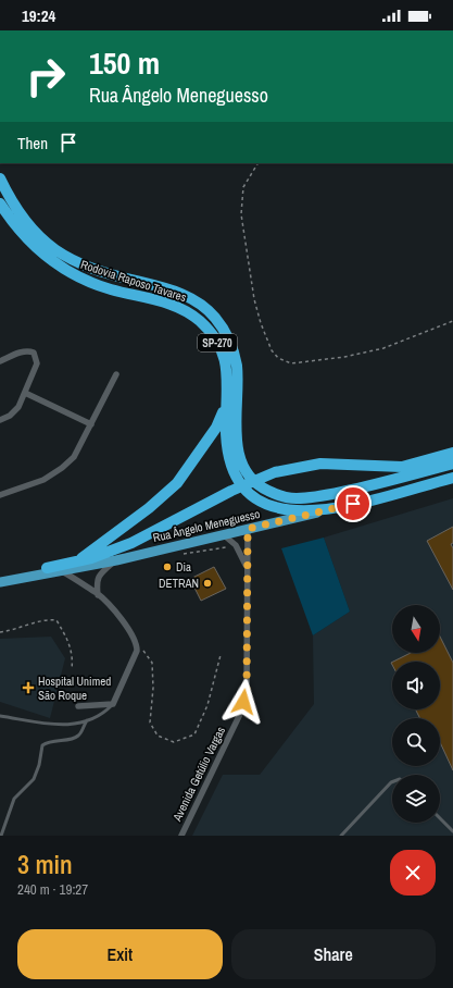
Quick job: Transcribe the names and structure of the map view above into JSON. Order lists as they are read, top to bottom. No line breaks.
{"streets":{"highway":["Rodovia Raposo Tavares","SP-270"],"main road":["Rua Ângelo Meneguesso"],"street":["Avenida Getúlio Vargas"]},"crossings":[["Rodovia Raposo Tavares","Rua Ângelo Meneguesso"],["Rua Ângelo Meneguesso","Avenida Getúlio Vargas"]],"places":{"other":["Dia","DETRAN"],"health":["Hospital Unimed São Roque"]},"north":"bottom","page":{"status":"19:24","turn":["150 m","Rua Ângelo Meneguesso"],"then":"Then","heading":["3 min","240 m · 19:27"],"buttons":["Exit","Share"]}}
